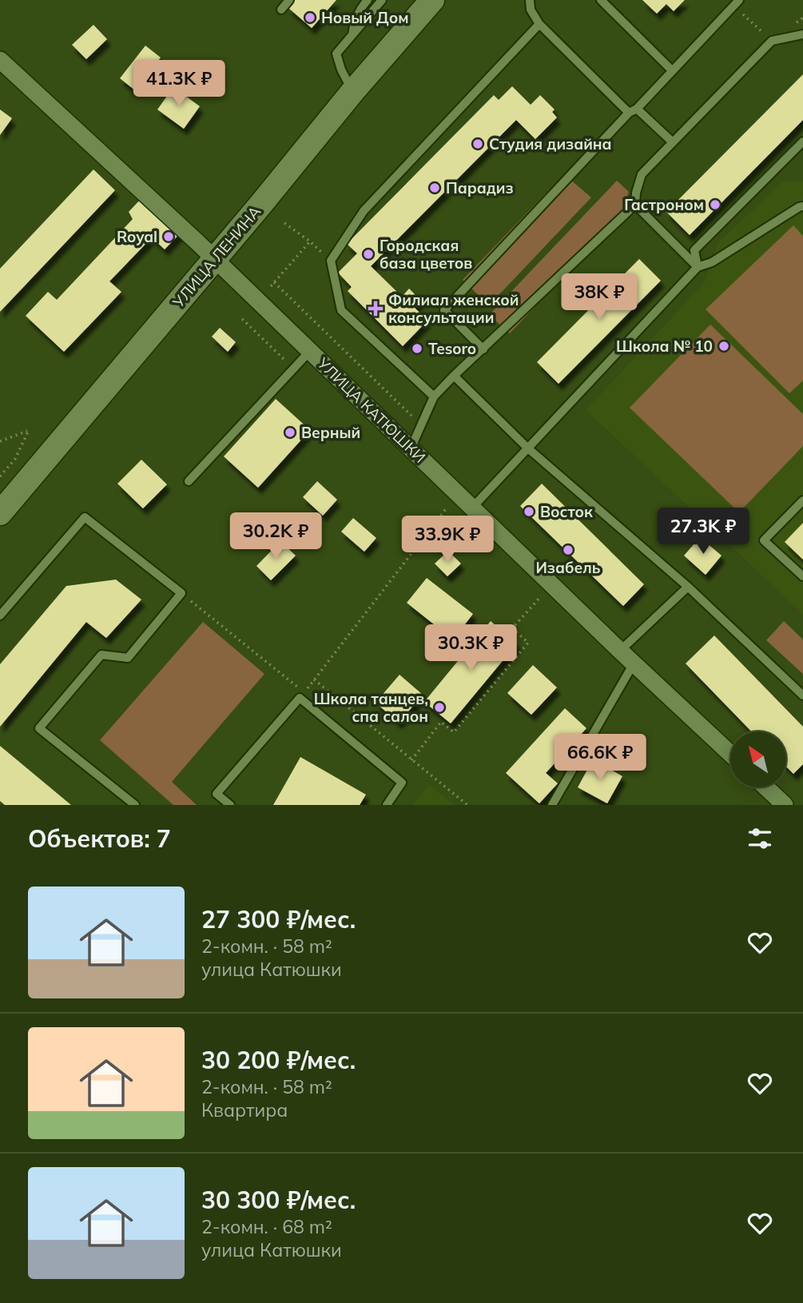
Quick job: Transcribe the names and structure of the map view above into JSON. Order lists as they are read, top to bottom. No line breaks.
{"streets":{"main road":["УЛИЦА ЛЕНИНА"],"street":["УЛИЦА КАТЮШКИ"]},"crossings":[["УЛИЦА ЛЕНИНА","УЛИЦА КАТЮШКИ"]],"places":{"other":["Новый Дом","Студия дизайна","Парадиз","Гастроном","Royal","Городская база цветов","Школа № 10","Tesoro","Верный","Восток","Изабель","Школа танцев, спа салон"],"health":["Филиал женской консультации"]},"north":"top left","page":{"price":["41.3K ₽","38K ₽","27.3K ₽","30.2K ₽","33.9K ₽","30.3K ₽","66.6K ₽"],"heading":"Объектов: 7","list":[{"name":"27 300 ₽/мес.","note":"2-комн. · 58 m² · улица Катюшки"},{"name":"30 200 ₽/мес.","note":"2-комн. · 58 m² · Квартира"},{"name":"30 300 ₽/мес.","note":"2-комн. · 68 m² · улица Катюшки"}]}}
